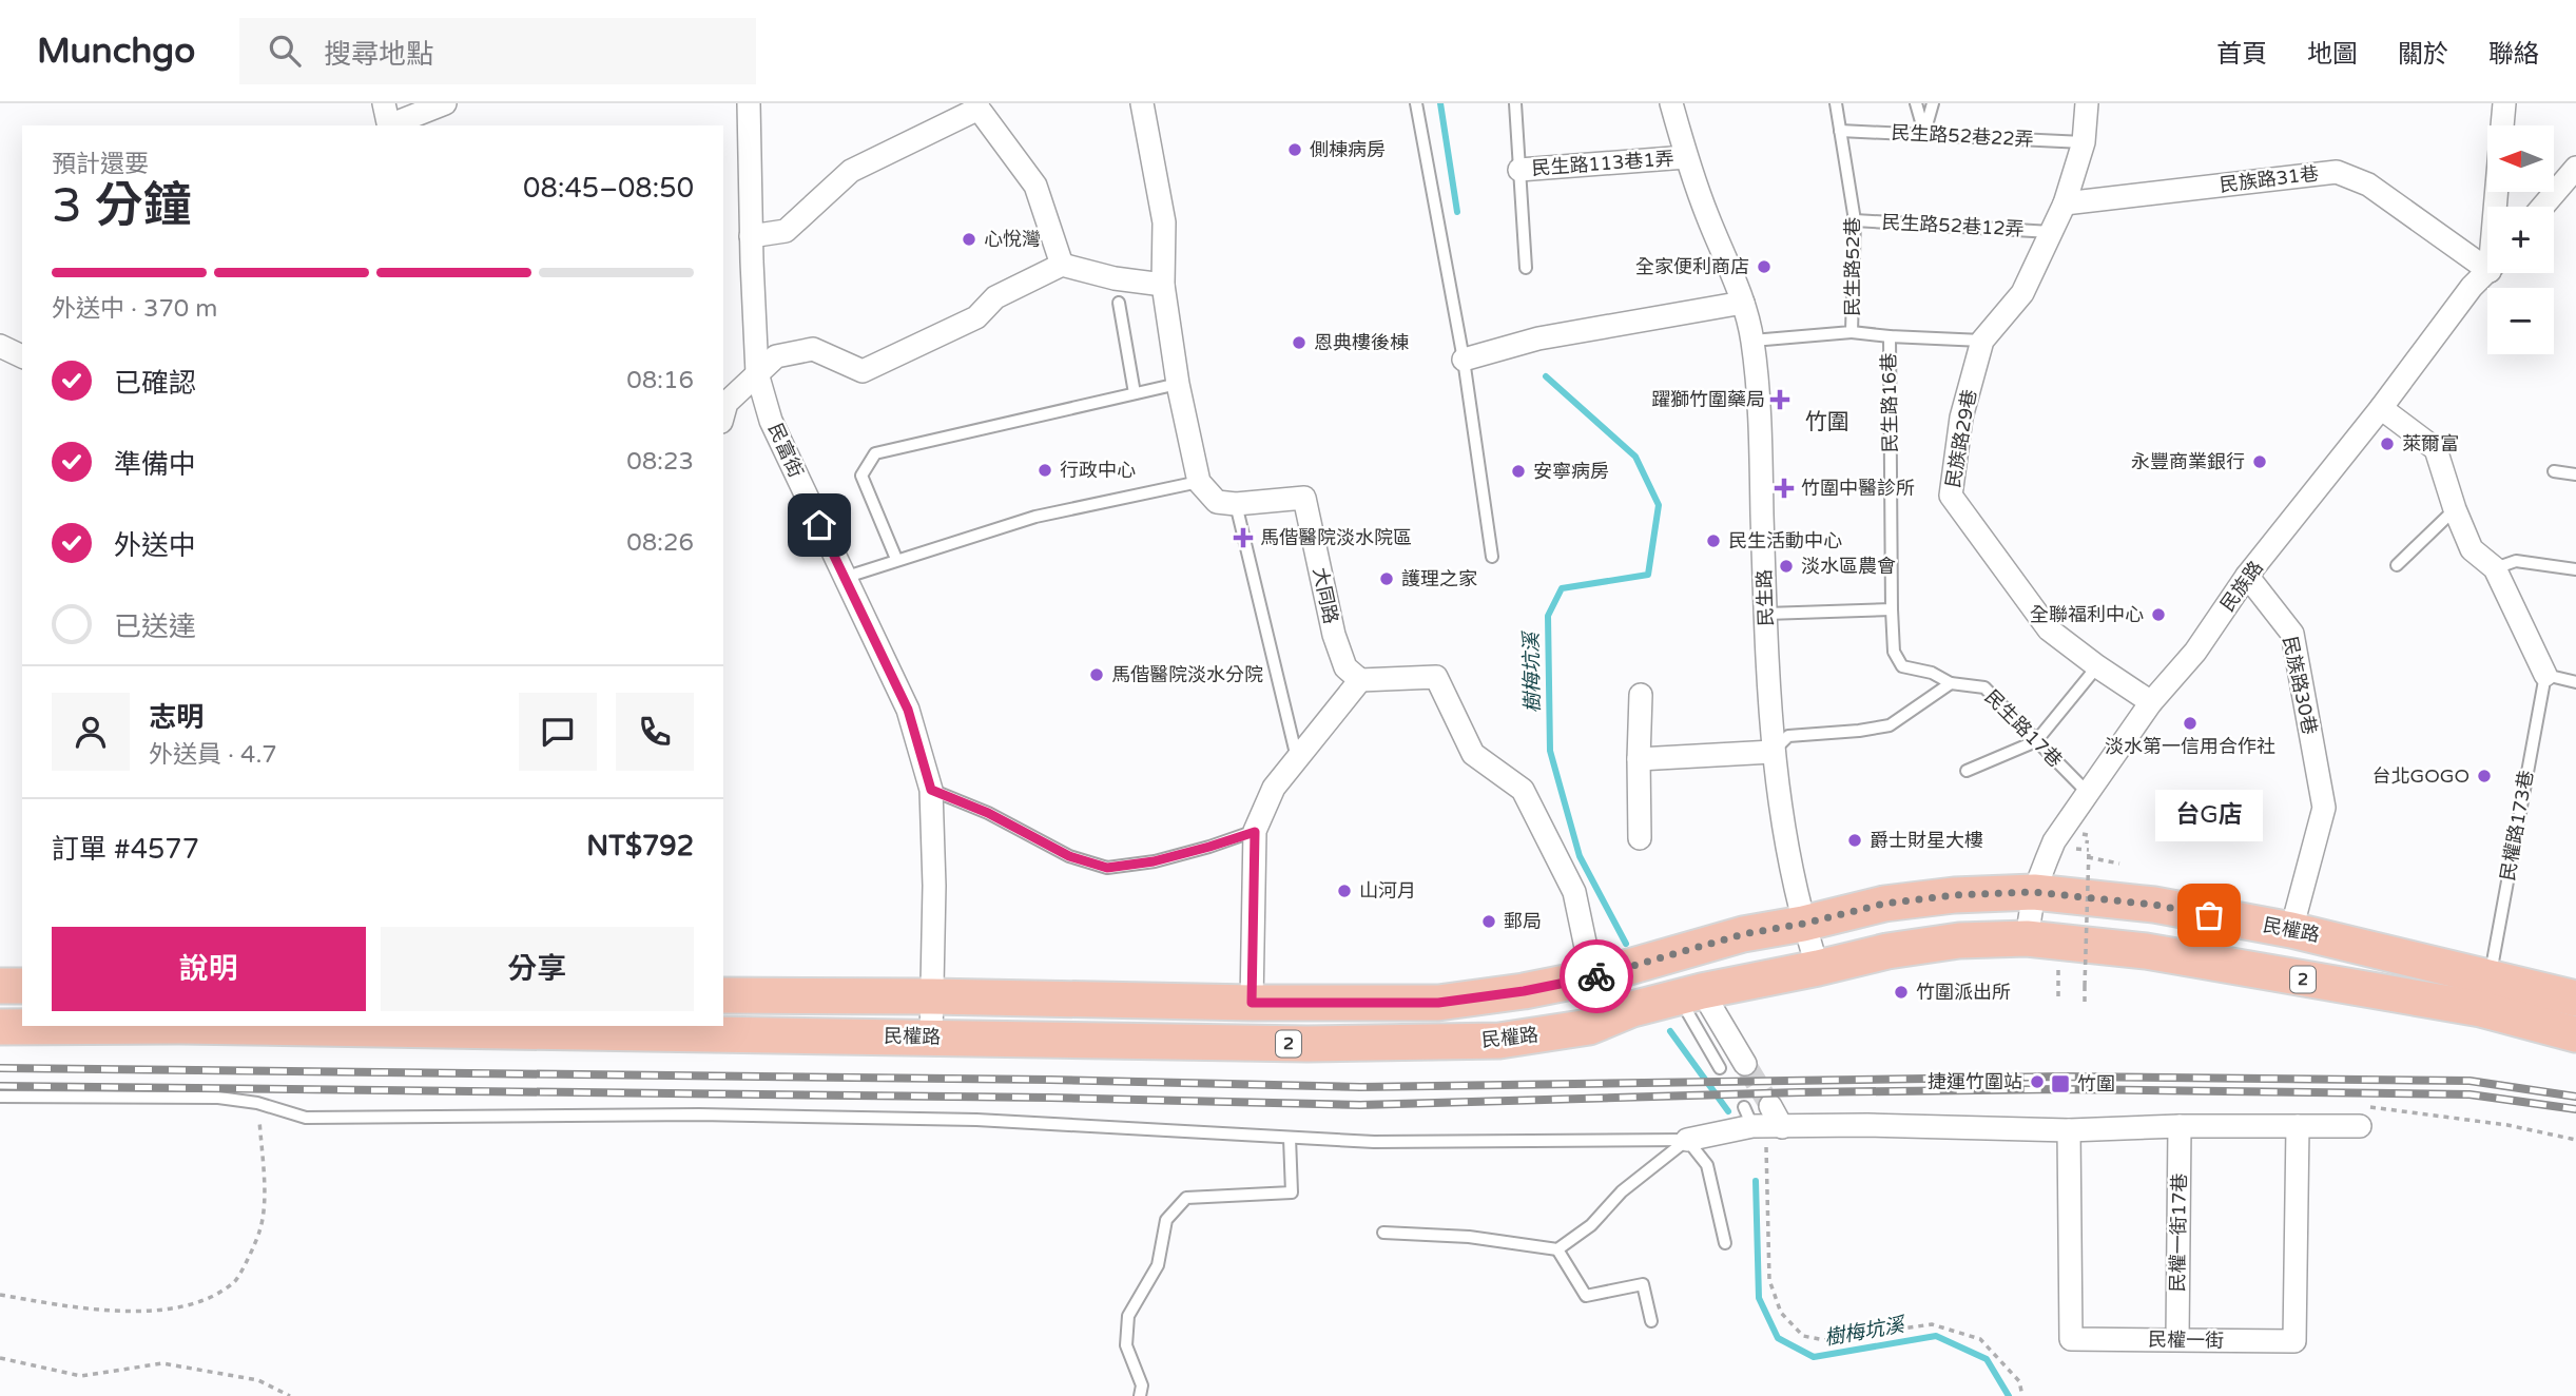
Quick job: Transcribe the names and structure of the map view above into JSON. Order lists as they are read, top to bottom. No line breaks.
{"streets":{"main road":["民權路","2"],"street":["民生路113巷1弄","民族路31巷","民族路29巷","民富街","民族路","大同路","民生路","民族路30巷","民權一街17巷","民權一街"],"lane":["民生路52巷22弄","民生路52巷12弄","民生路52巷","民生路16巷","民生路17巷","民權路173巷"]},"crossings":[["民生路52巷22弄","民生路52巷"],["民生路52巷22弄","民族路29巷"],["民生路113巷1弄","民生路"],["民族路31巷","民族路29巷"],["民生路52巷12弄","民生路52巷"],["民生路52巷12弄","民族路29巷"],["民生路52巷","民生路"],["民生路16巷","民生路17巷"],["民族路29巷","民族路"],["民富街","民權路"],["民族路","民族路30巷"],["民族路","民生路17巷"],["民族路","民權路"],["民生路","民權路"],["民族路30巷","民權路"],["民權路173巷","民權路"],["民權一街17巷","民權一街"]],"districts":["竹圍"],"water":["樹梅坑溪"],"places":{"other":["側棟病房","心悅灣","全家便利商店","恩典樓後棟","萊爾富","永豐商業銀行","行政中心","安寧病房","民生活動中心","淡水區農會","護理之家","全聯福利中心","馬偕醫院淡水分院","淡水第一信用合作社","台北GOGO","爵士財星大樓","山河月","台G店","郵局","竹圍派出所","捷運竹圍站"],"health":["躍獅竹圍藥局","竹圍中醫診所","馬偕醫院淡水院區"],"transit":["竹圍"]},"north":"left","page":{"header":"Munchgo","search":"搜尋地點","nav":["首頁","地圖","關於","聯絡"],"map_buttons":["+","−"],"heading":["3 分鐘","預計還要","08:45–08:50"],"panel":["志明","外送員 · 4.7","訂單 #4577","NT$792"],"bar":"外送中 · 370 m","list":[["已確認","08:16"],["準備中","08:23"],["外送中","08:26"],"已送達"],"bubble":"台G店","buttons":["說明","分享"]}}
